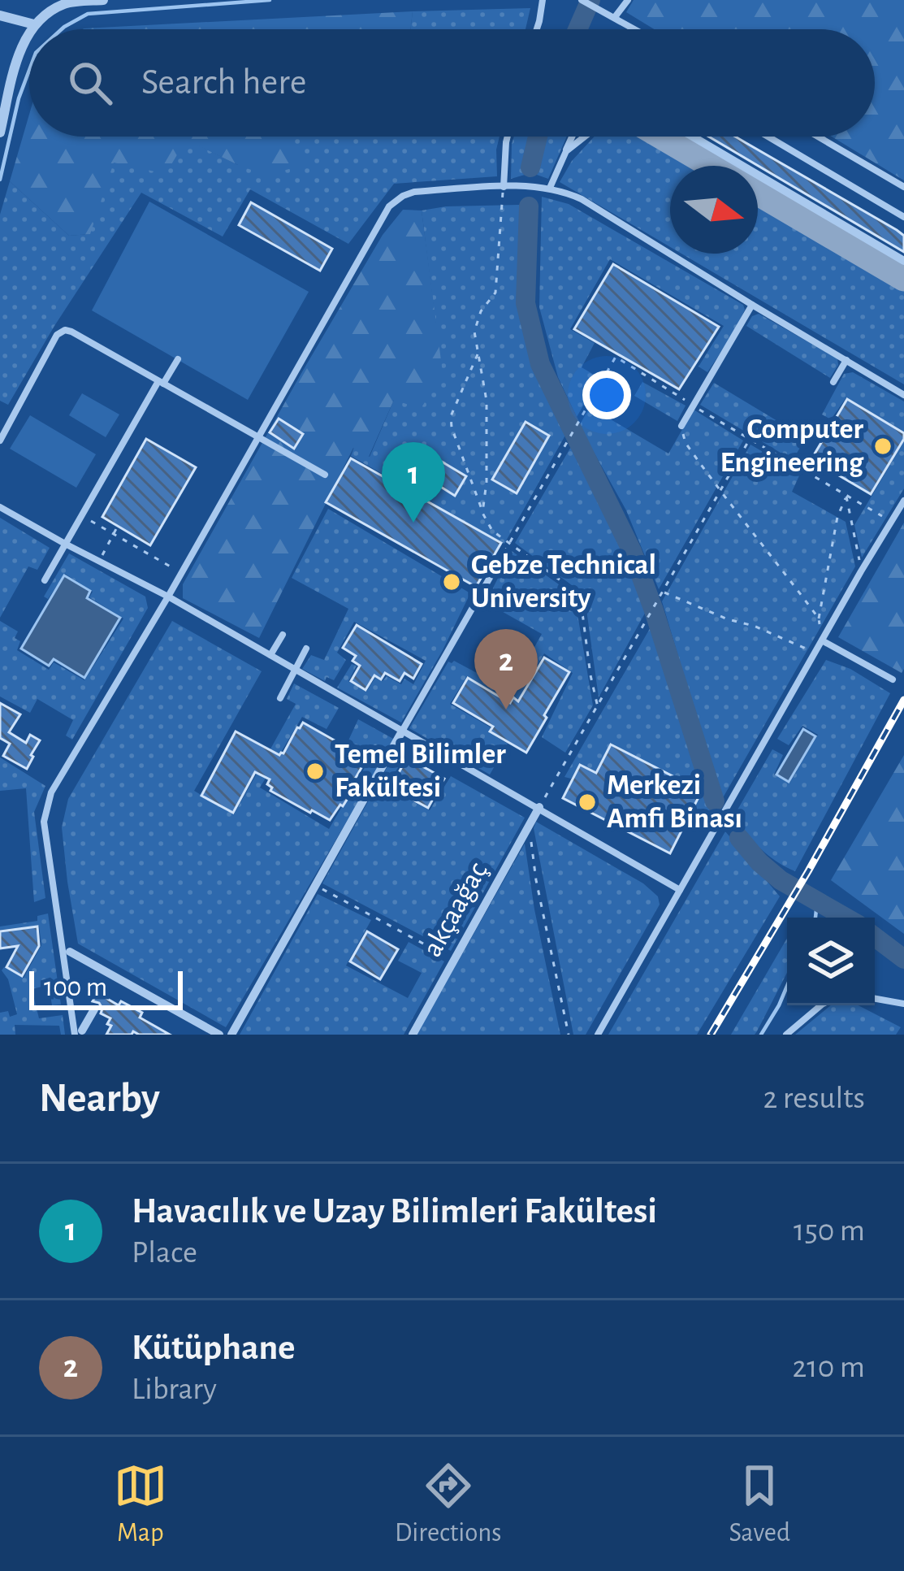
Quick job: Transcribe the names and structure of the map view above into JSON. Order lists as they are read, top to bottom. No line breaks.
{"streets":{"street":["akçaağaç"]},"places":["Computer Engineering","Gebze Technical University","Temel Bilimler Fakültesi","Merkezi Amfi Binası"],"scale_bar":"100 m","north":"right","page":{"search":"Search here","pins":["1","2"],"scale":"100 m","heading":["Nearby","2 results"],"list":[{"mark":"1","name":"Havacılık ve Uzay Bilimleri Fakültesi","note":"Place","value":"150 m"},{"mark":"2","name":"Kütüphane","note":"Library","value":"210 m"}],"nav":["Map","Directions","Saved"]}}
